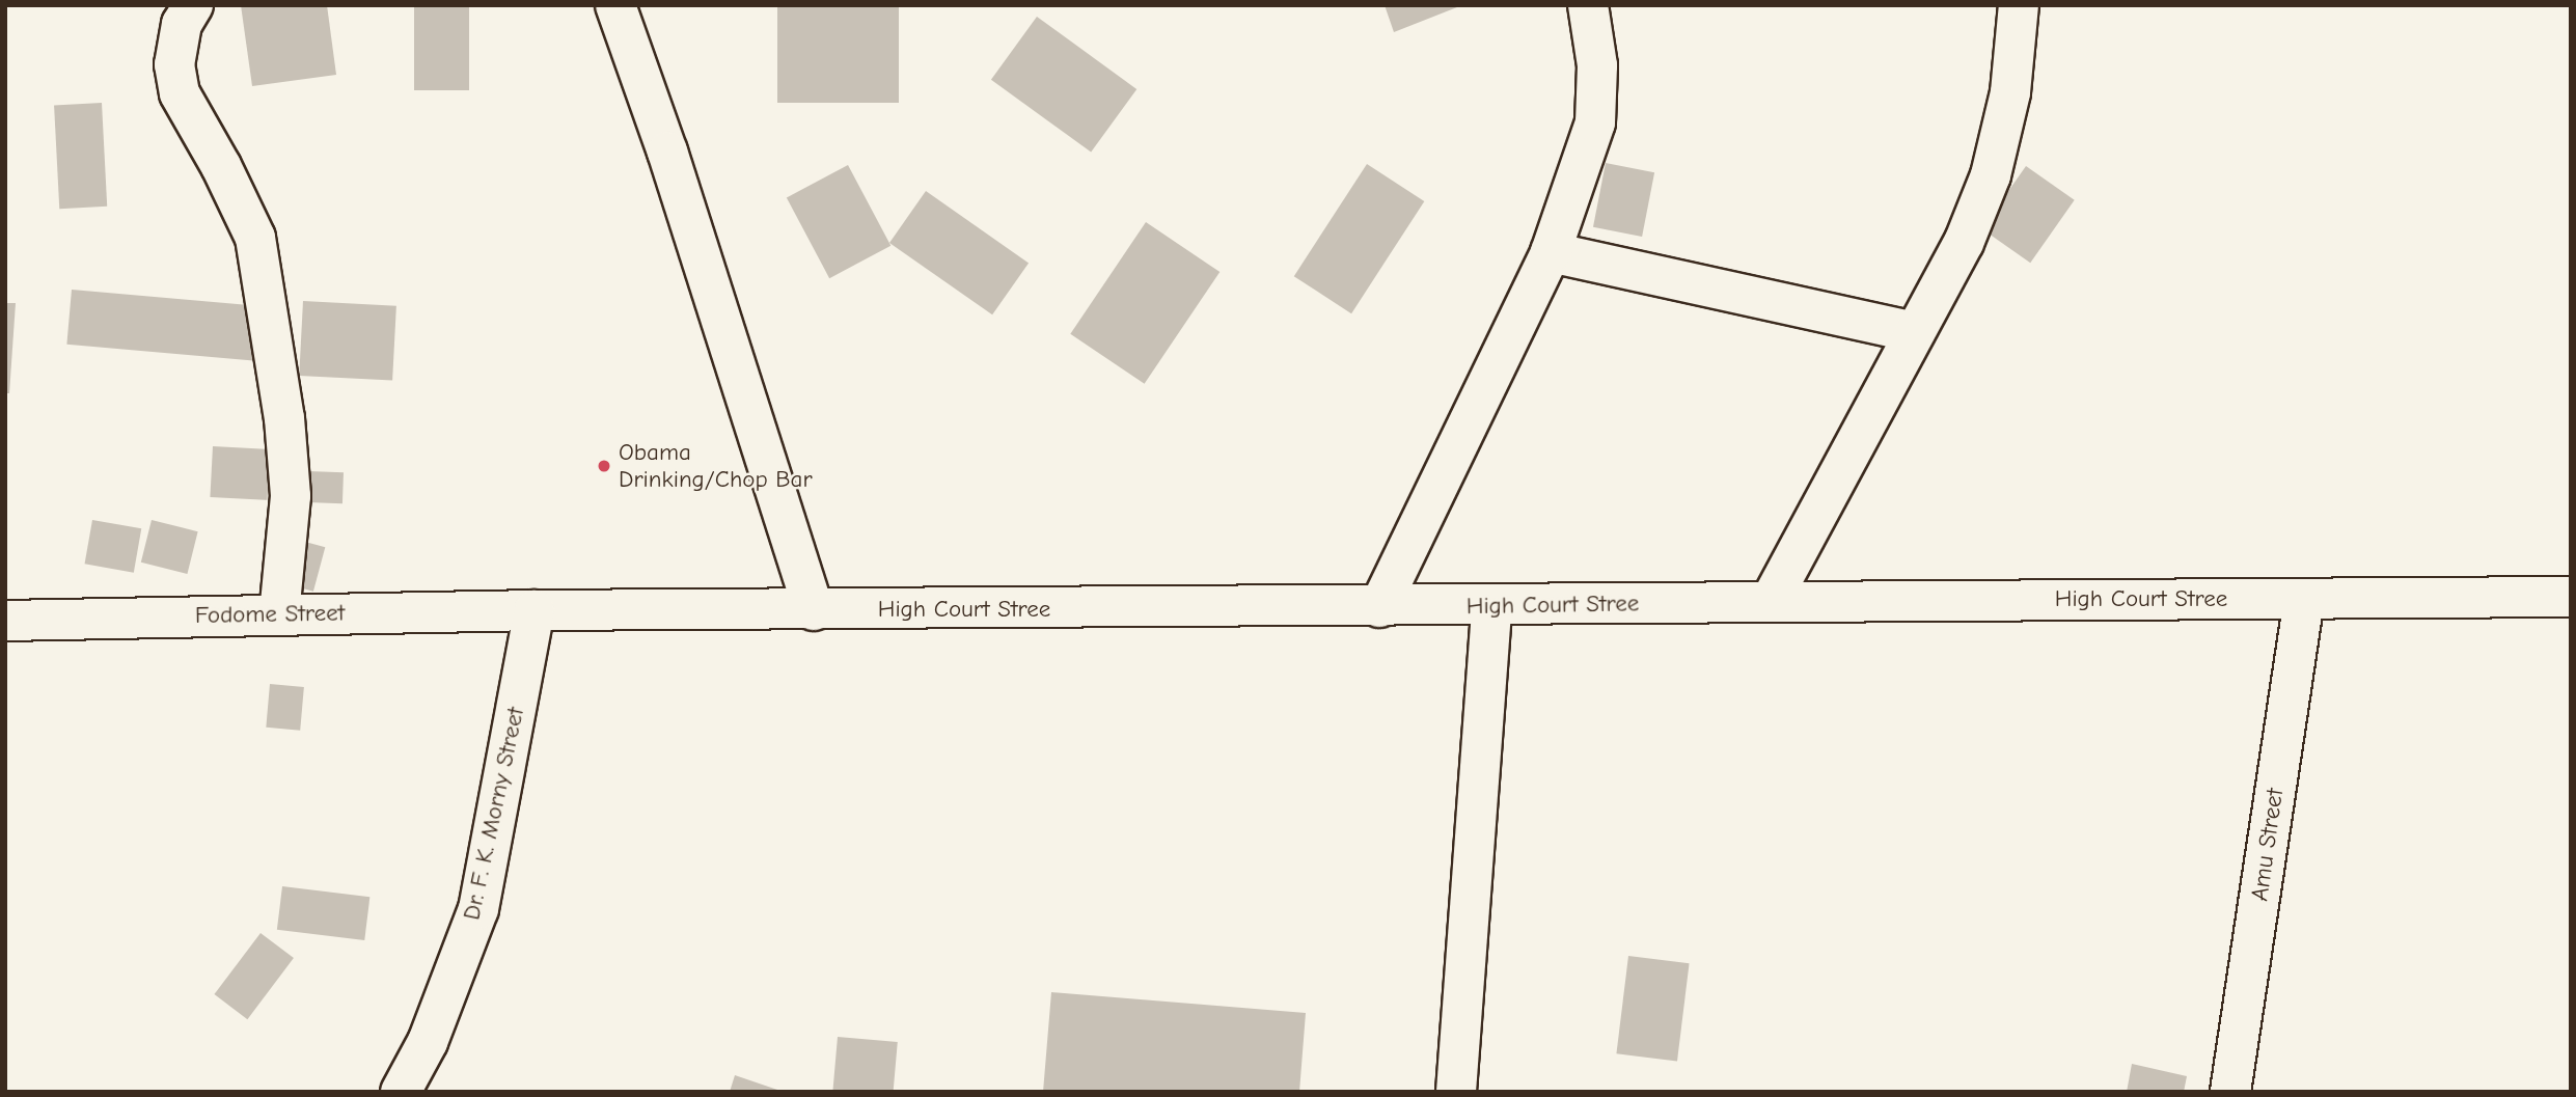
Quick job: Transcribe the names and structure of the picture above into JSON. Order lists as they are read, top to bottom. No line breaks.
{"streets":{"street":["High Court Stree","Fodome Street","Dr. F. K. Morny Street","Amu Street"]},"crossings":[["High Court Stree","Fodome Street"],["High Court Stree","Dr. F. K. Morny Street"],["High Court Stree","Amu Street"],["Fodome Street","Dr. F. K. Morny Street"]],"places":["Obama Drinking/Chop Bar"]}
